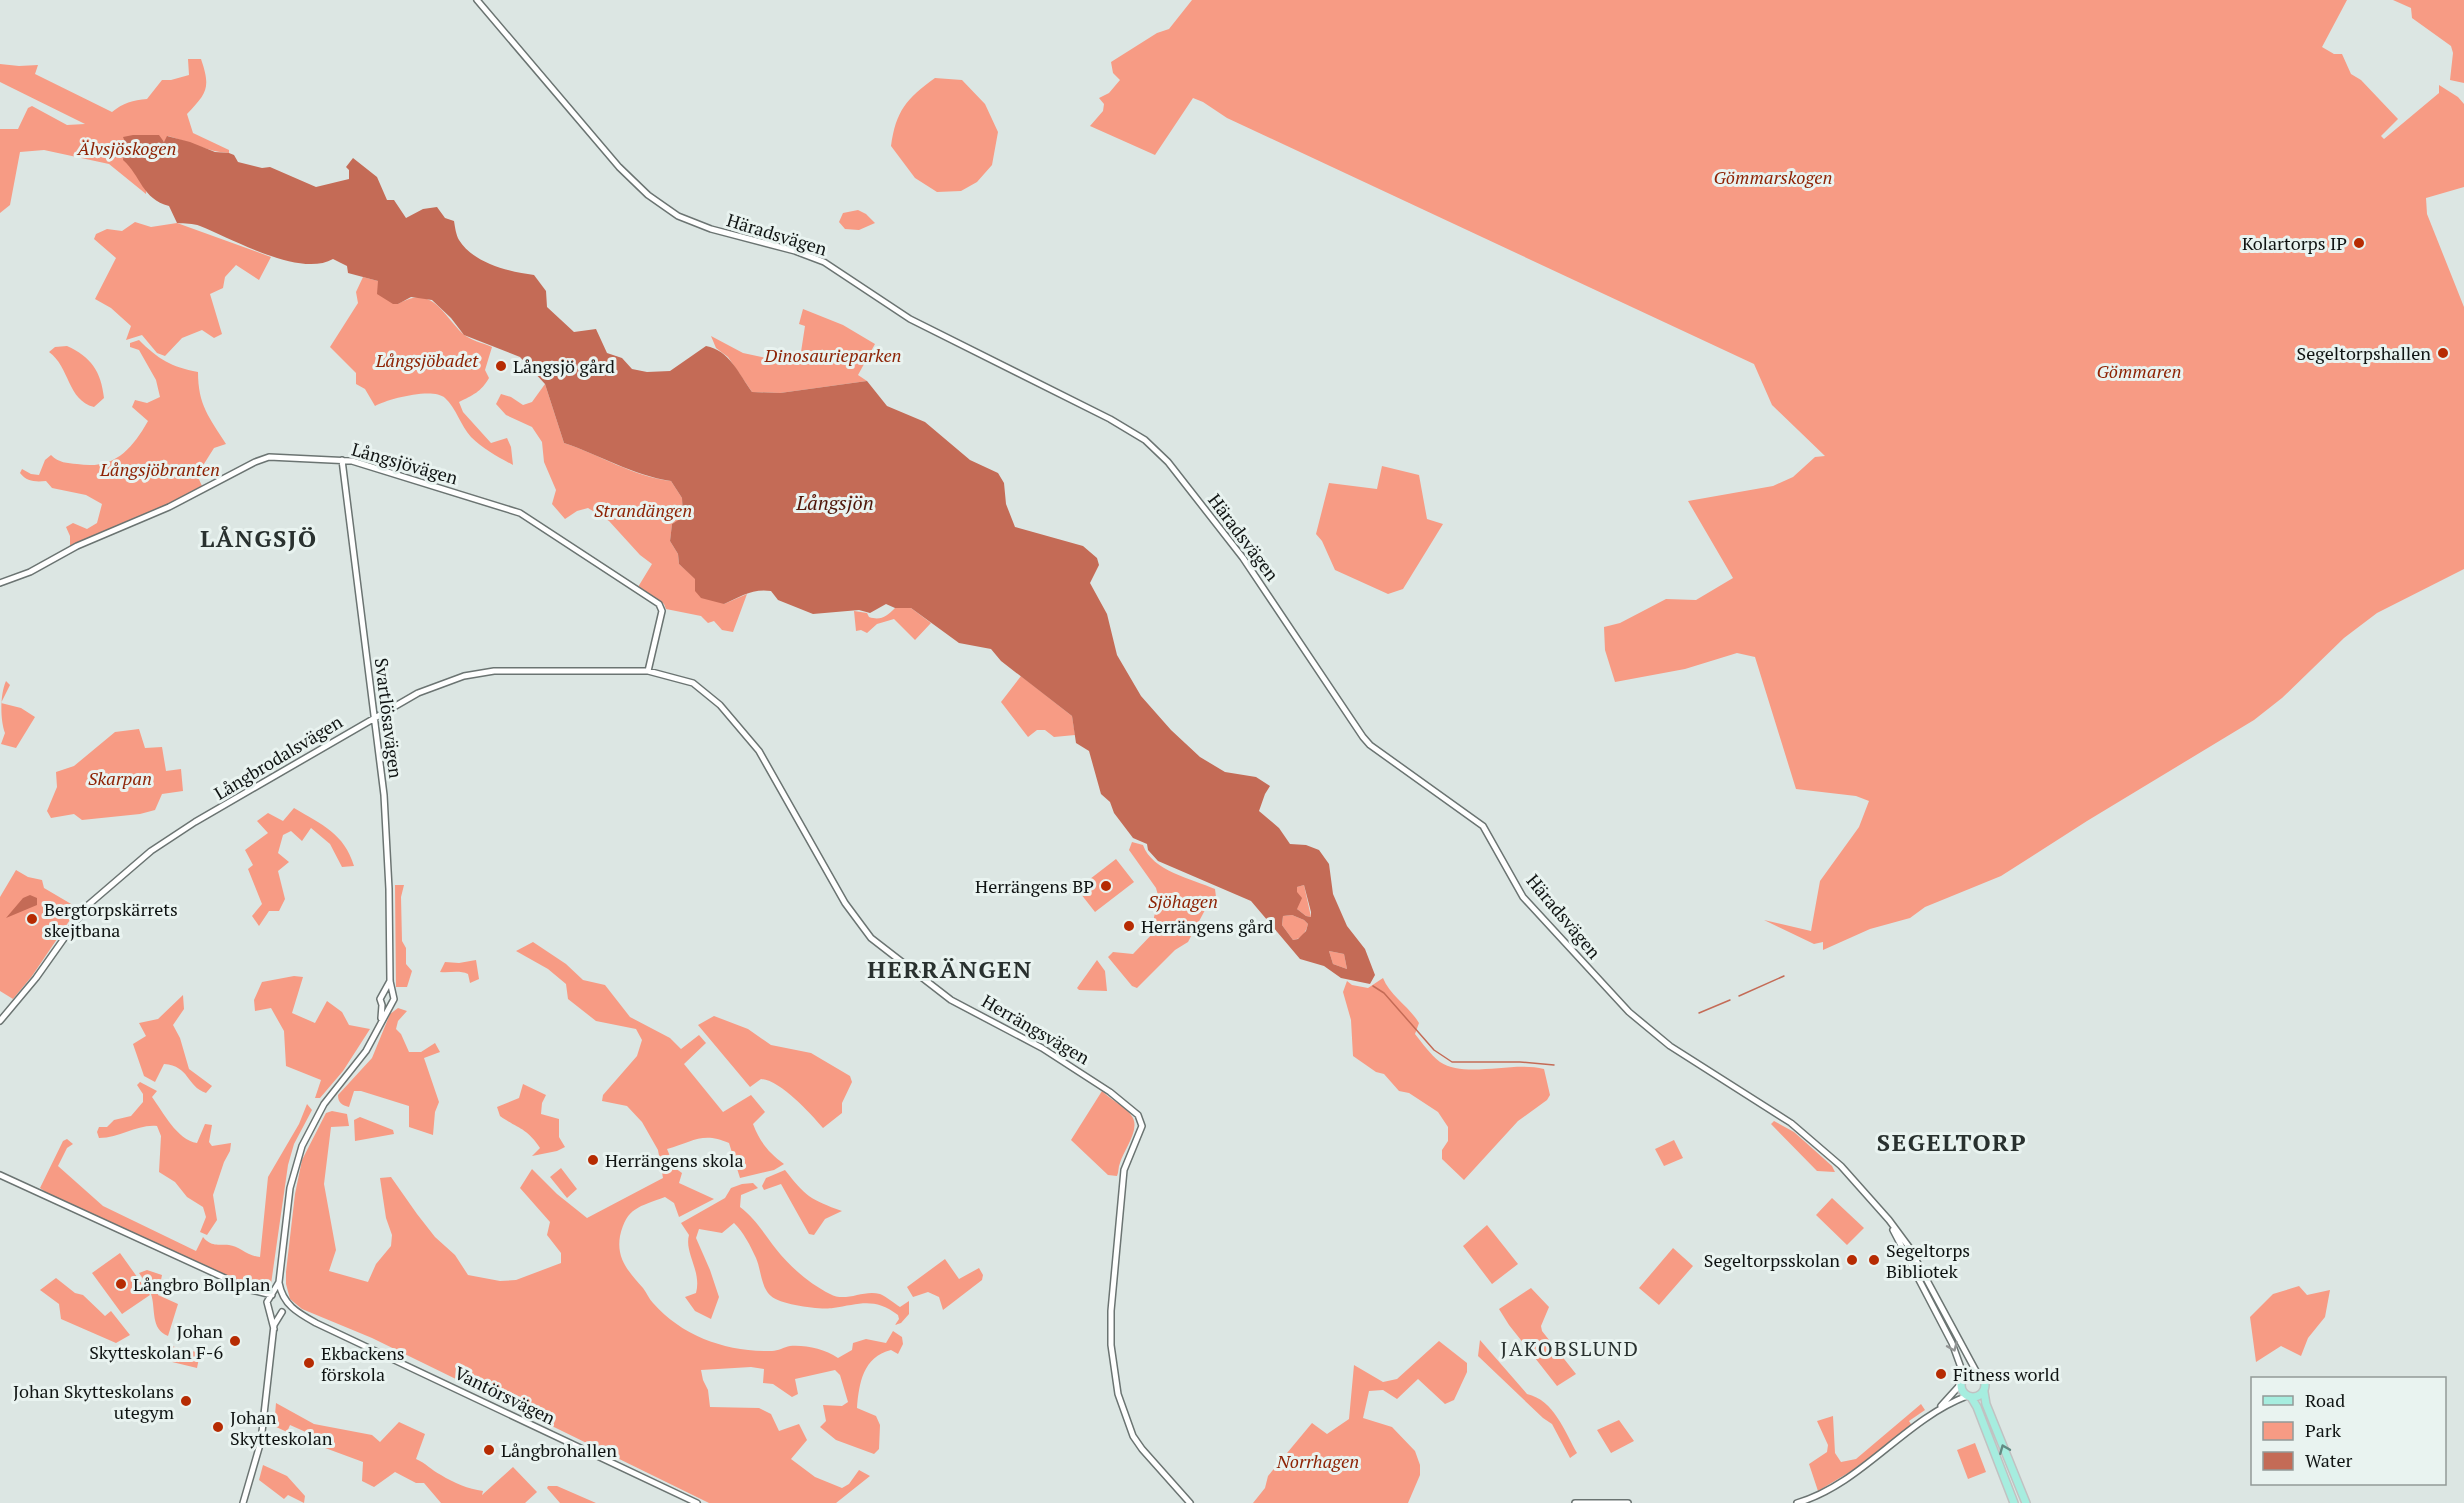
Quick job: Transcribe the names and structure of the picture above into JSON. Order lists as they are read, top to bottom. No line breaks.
{"streets":{"street":["Häradsvägen","Långsjövägen","Svartlösavägen","Långbrodalsvägen","Herrängsvägen","Vantörsvägen"]},"crossings":[["Långsjövägen","Svartlösavägen"],["Långsjövägen","Långbrodalsvägen"],["Långsjövägen","Herrängsvägen"],["Svartlösavägen","Långbrodalsvägen"],["Långbrodalsvägen","Herrängsvägen"]],"districts":["LÅNGSJÖ","HERRÄNGEN","SEGELTORP","JAKOBSLUND"],"water":["Långsjön"],"parks":["Älvsjöskogen","Gömmarskogen","Dinosaurieparken","Långsjöbadet","Gömmaren","Långsjöbranten","Strandängen","Skarpan","Sjöhagen","Norrhagen"],"places":["Kolartorps IP","Segeltorpshallen","Långsjö gård","Herrängens BP","Bergtorpskärrets skejtbana","Herrängens gård","Herrängens skola","Segeltorpsskolan","Segeltorps Bibliotek","Långbro Bollplan","Johan Skytteskolan F-6","Ekbackens förskola","Fitness world","Johan Skytteskolans utegym","Johan Skytteskolan","Långbrohallen"],"legend":["Road","Park","Water"]}
